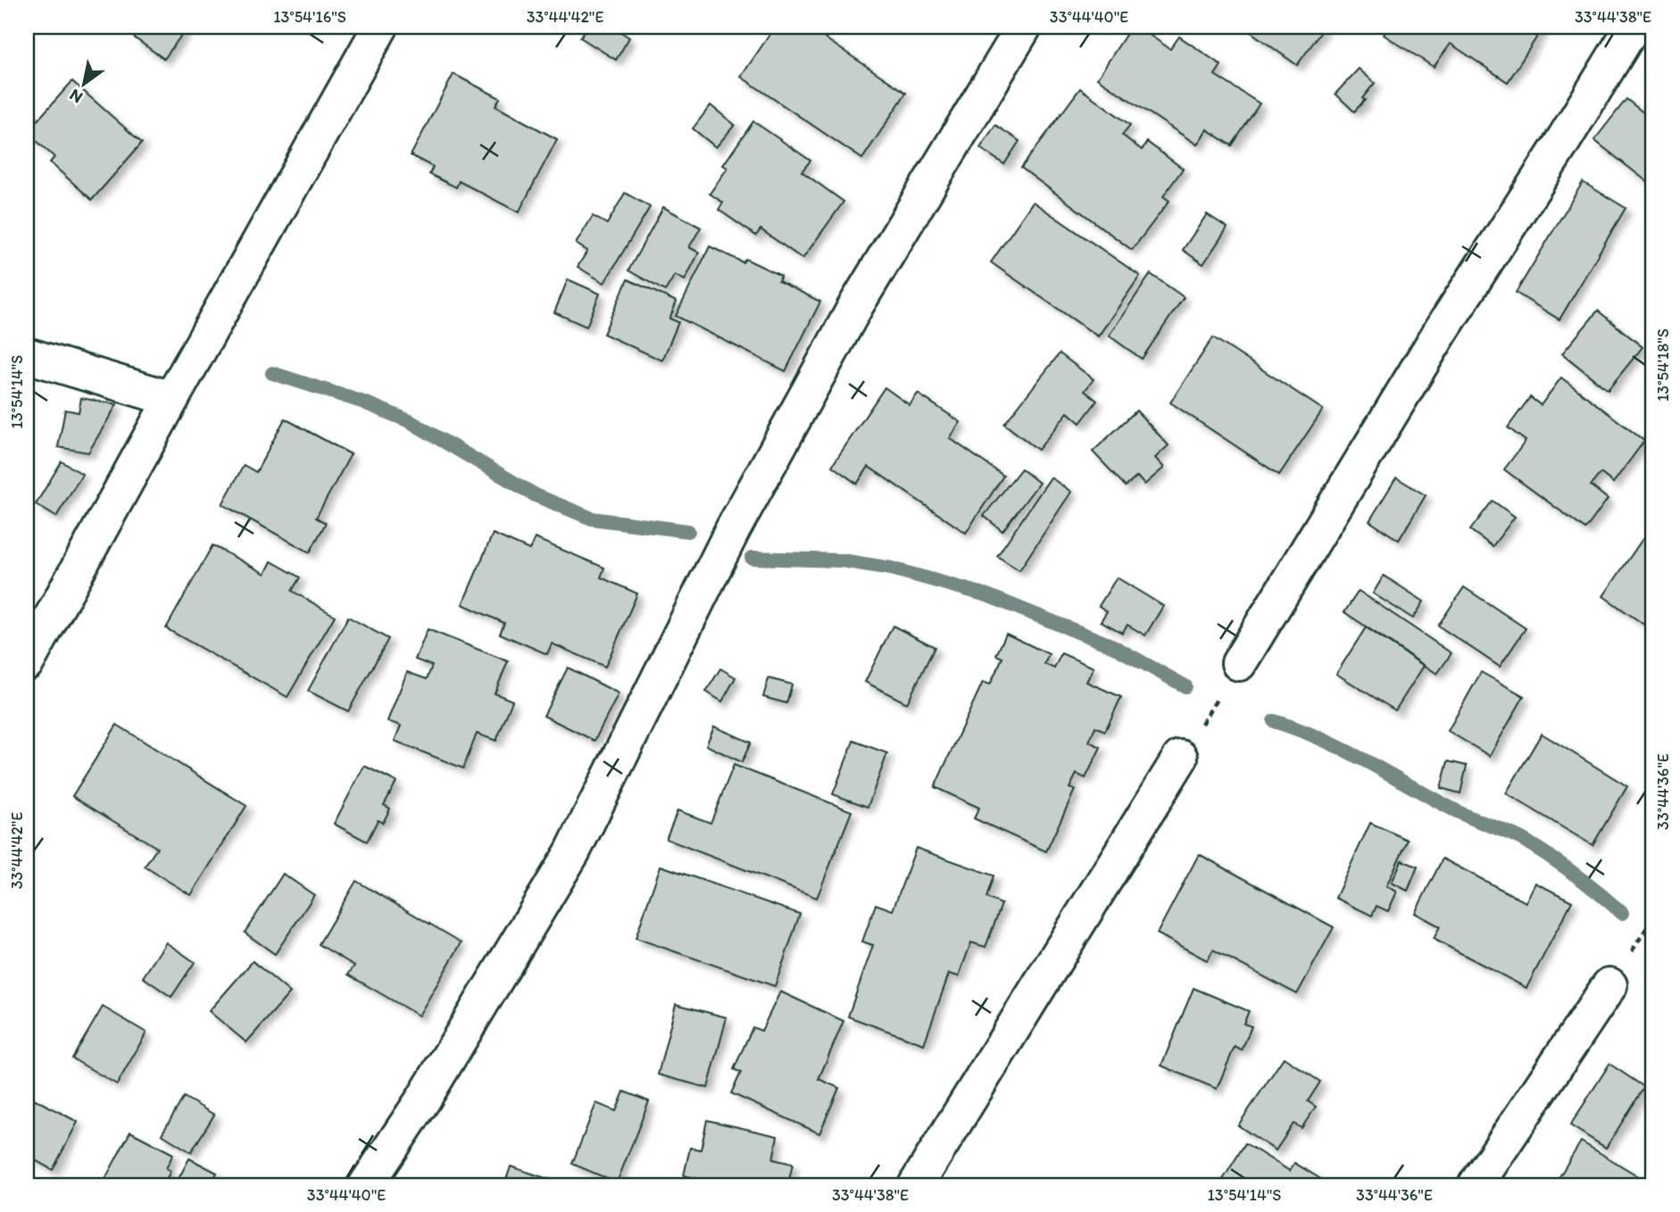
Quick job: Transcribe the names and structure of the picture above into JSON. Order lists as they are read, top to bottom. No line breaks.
{"north":"bottom left","coordinates":["13°54'16\"S","33°44'42\"E","33°44'40\"E","33°44'38\"E","13°54'18\"S","13°54'14\"S","33°44'36\"E"]}
